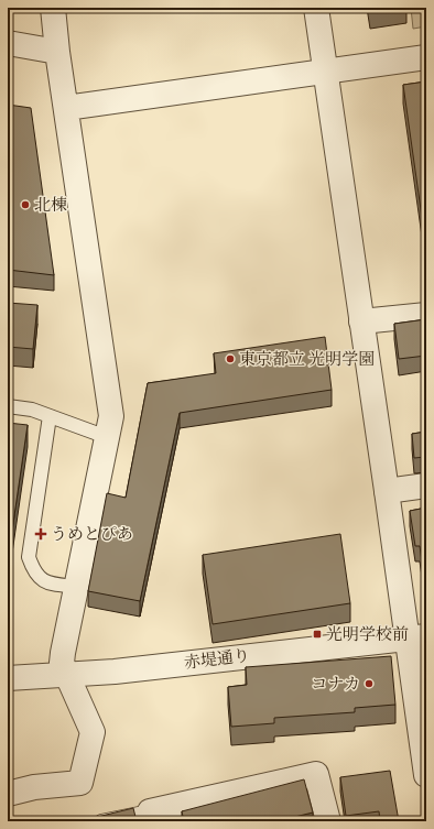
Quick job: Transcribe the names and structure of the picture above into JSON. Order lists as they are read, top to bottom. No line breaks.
{"streets":{"street":["赤堤通り"]},"places":{"other":["北棟","東京都立 光明学園","コナカ"],"health":["うめとぴあ"],"transit":["光明学校前"]}}
